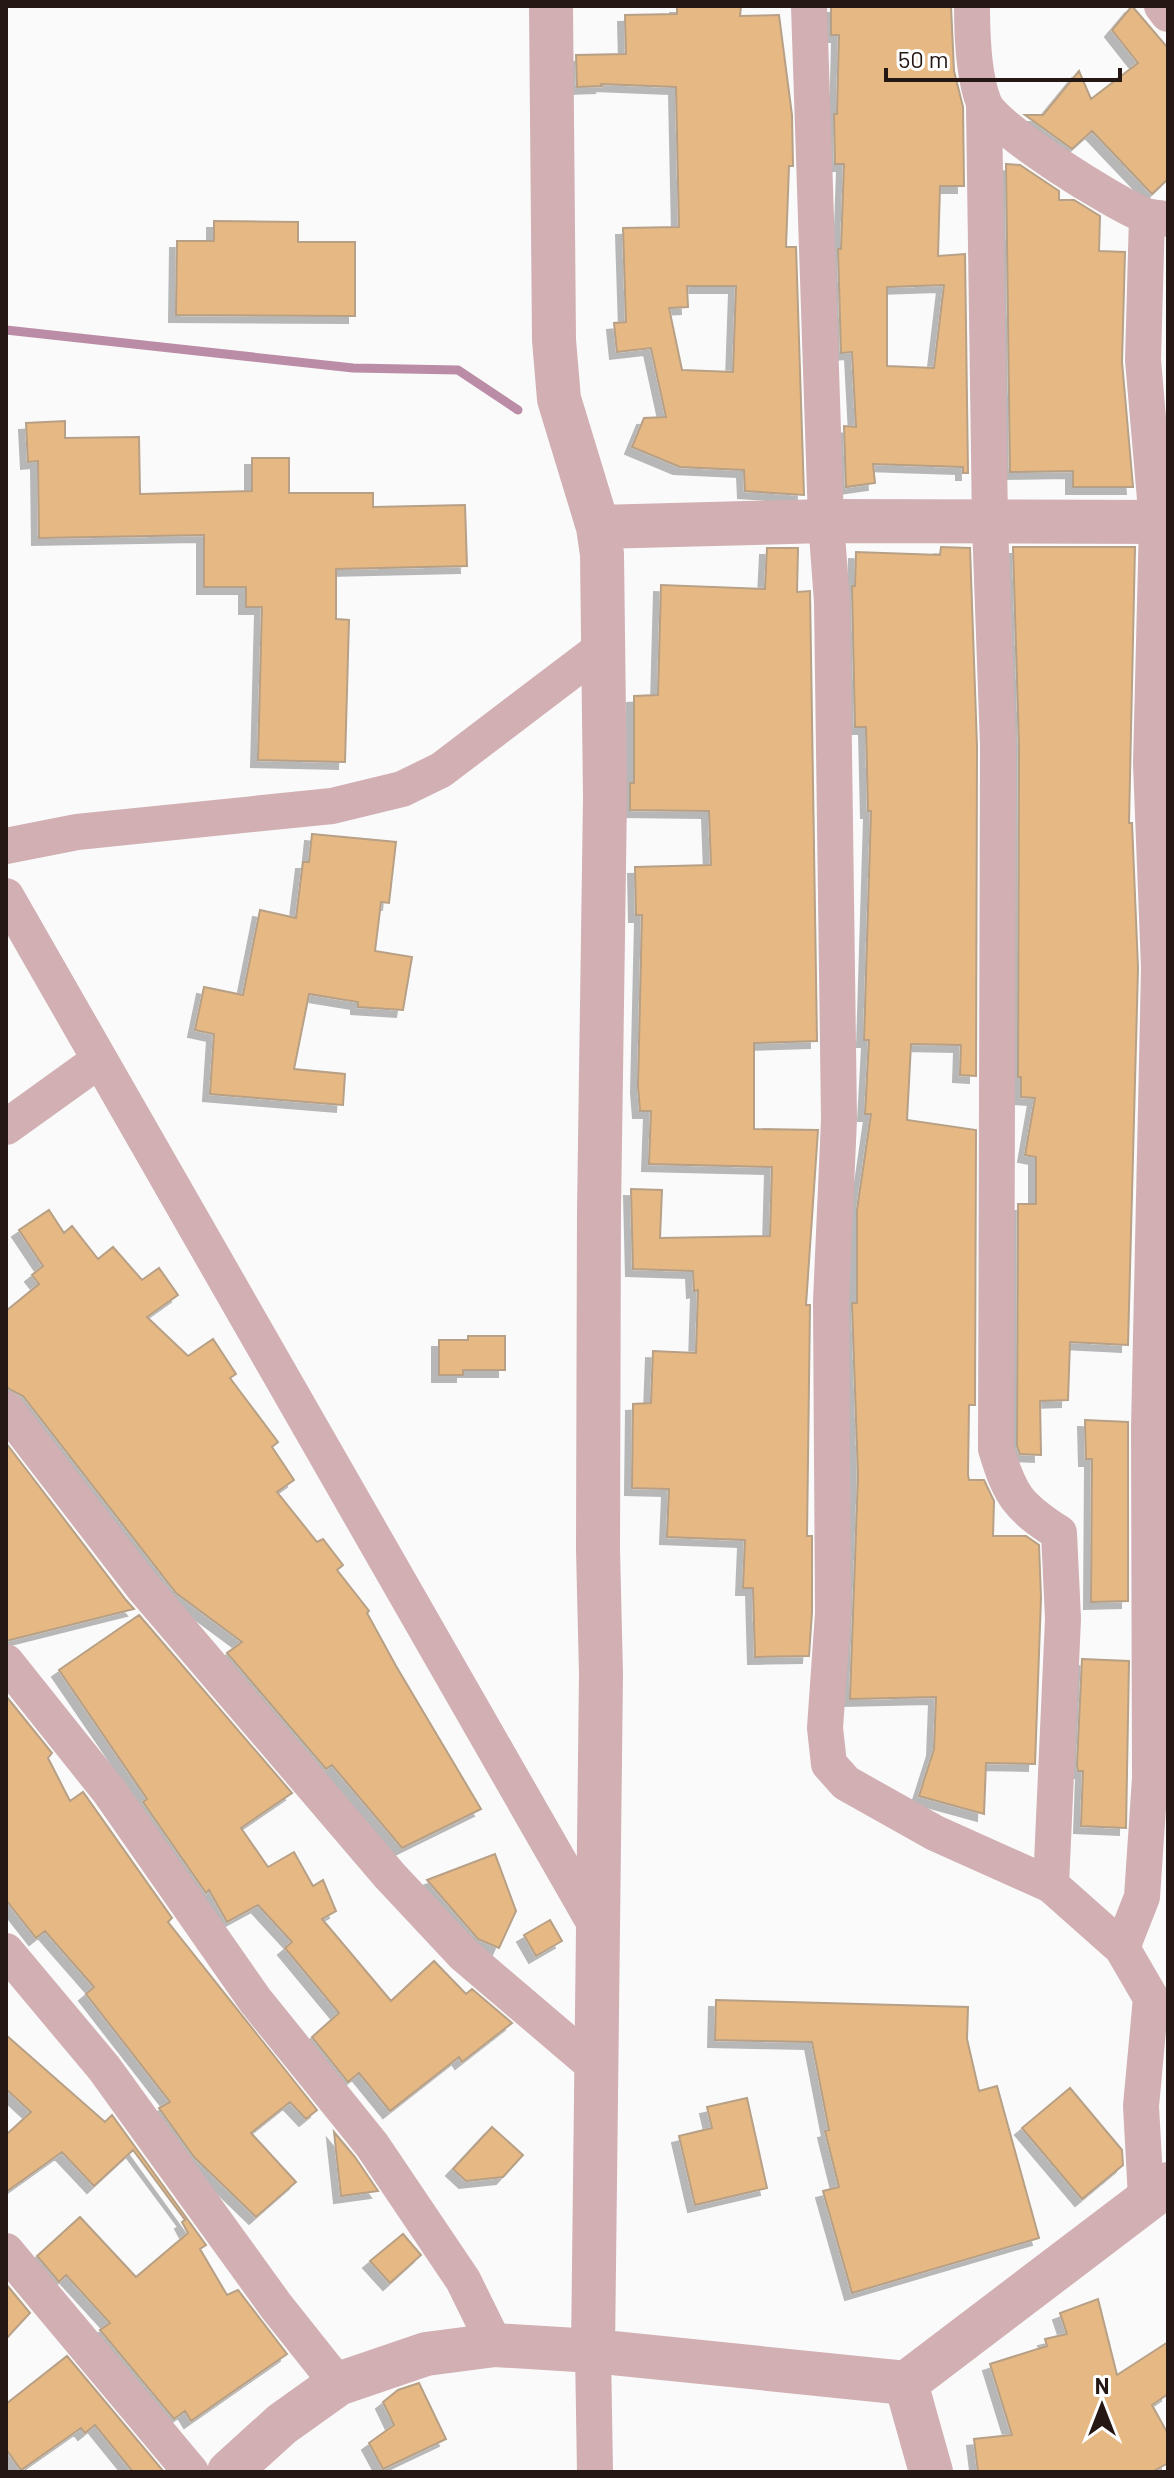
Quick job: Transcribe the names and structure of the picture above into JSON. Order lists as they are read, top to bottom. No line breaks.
{"scale_bar":"50 m","north":"top"}
